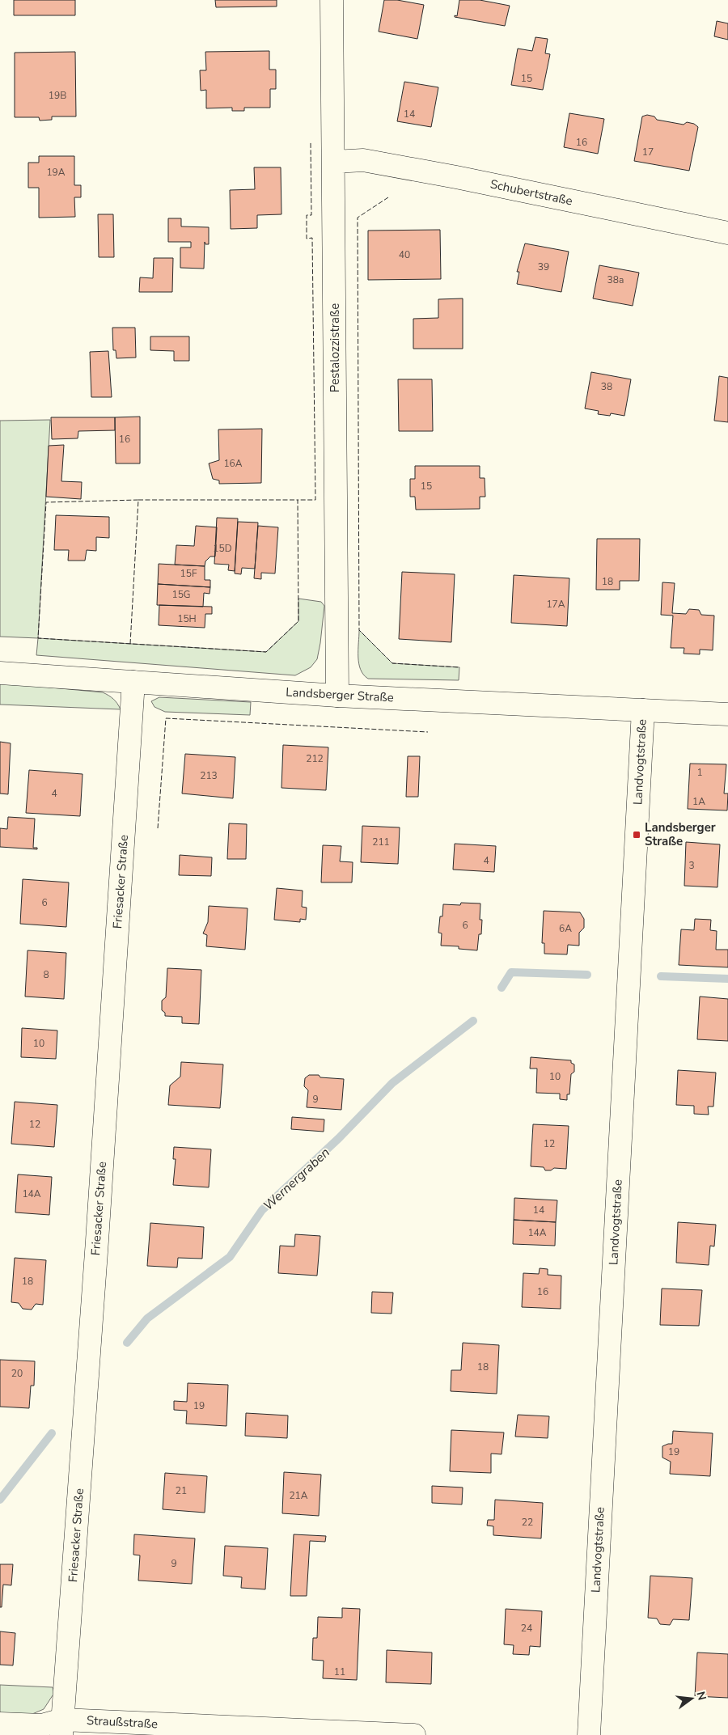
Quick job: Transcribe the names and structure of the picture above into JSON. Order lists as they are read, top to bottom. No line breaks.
{"streets":{"street":["Schubertstraße","Pestalozzistraße","Landsberger Straße","Landvogtstraße","Friesacker Straße","Straußstraße"]},"crossings":[["Schubertstraße","Pestalozzistraße"],["Pestalozzistraße","Landsberger Straße"],["Landsberger Straße","Landvogtstraße"],["Landsberger Straße","Friesacker Straße"],["Friesacker Straße","Straußstraße"]],"water":["Wernergraben"],"places":{"transit":["Landsberger Straße"]},"house_numbers":["15","19B","14","16","17","19A","40","39","38a","38","16","16A","15","15D","15F","18","15G","17A","15H","212","1","213","4","1A","211","4","3","6","6","6A","8","10","10","9","12","12","14A","14","14A","18","16","18","20","19","19","21","21A","22","9","24","11"],"north":"right"}
